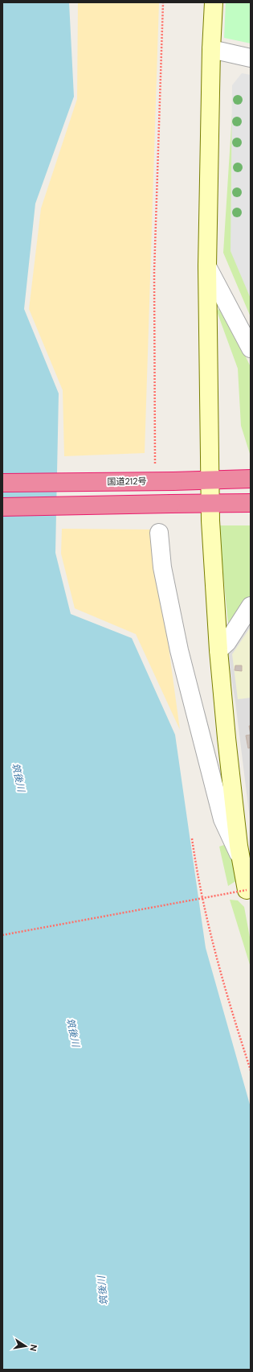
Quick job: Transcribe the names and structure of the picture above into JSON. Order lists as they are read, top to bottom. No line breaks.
{"streets":{"highway":["国道212号"]},"water":["筑後川"],"north":"right"}
